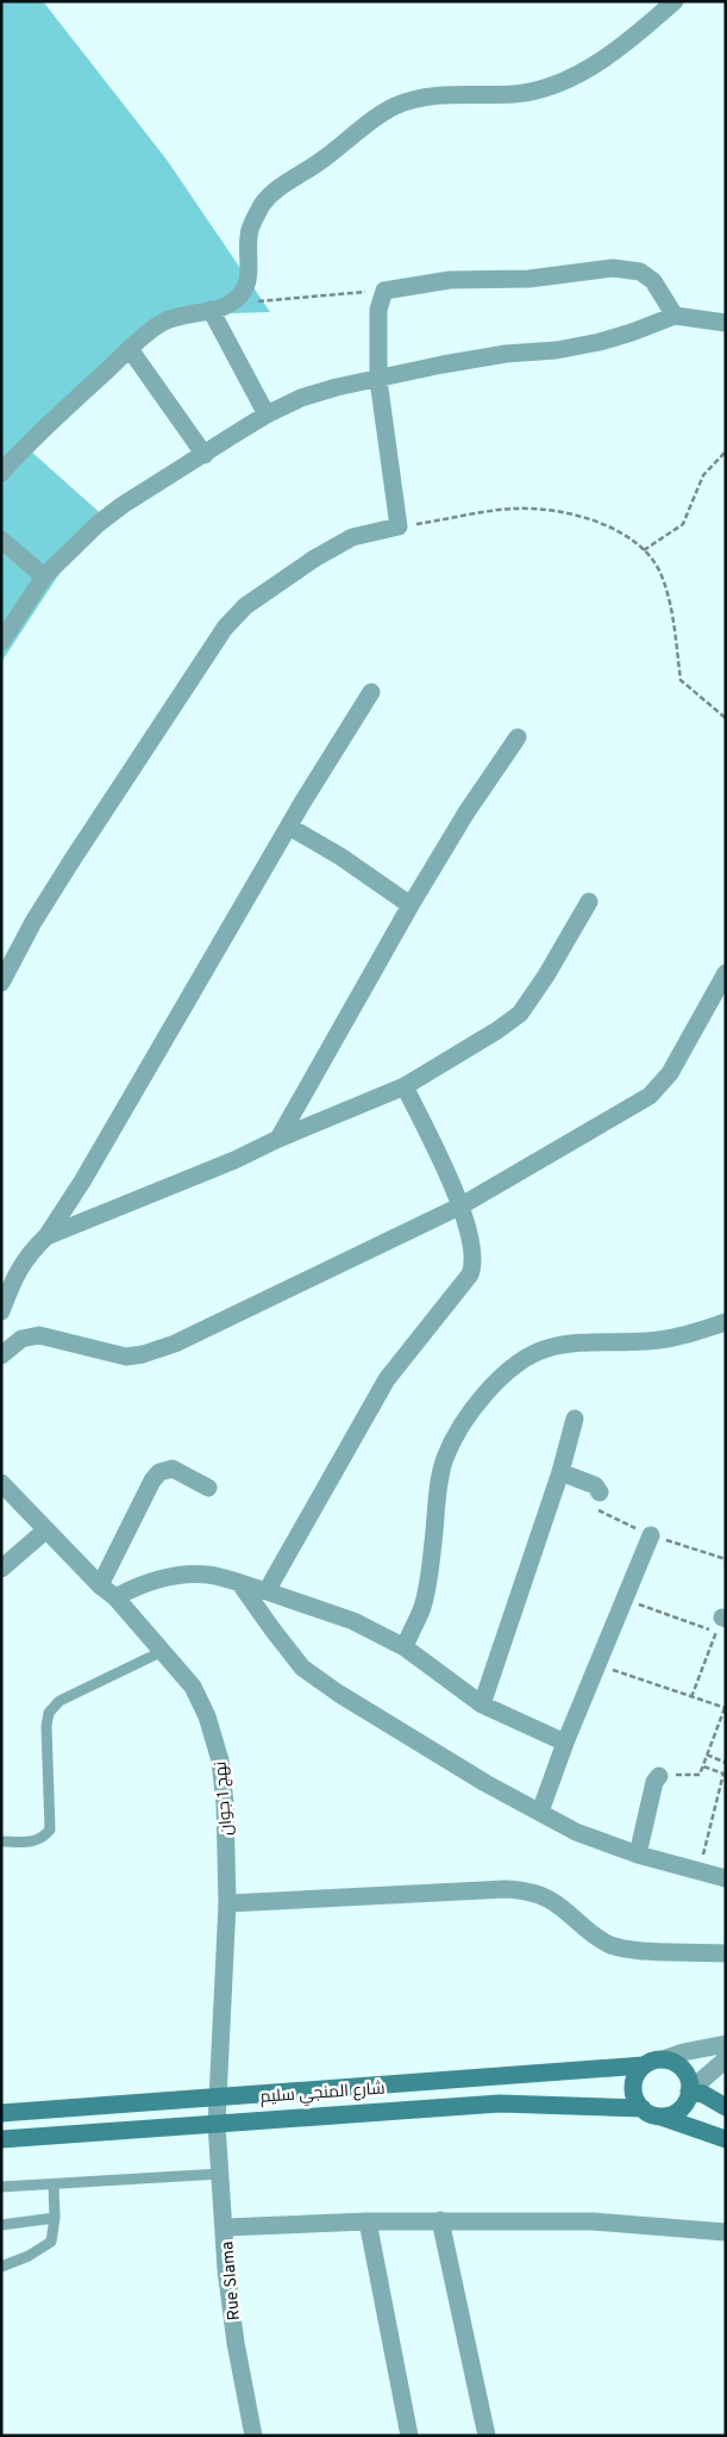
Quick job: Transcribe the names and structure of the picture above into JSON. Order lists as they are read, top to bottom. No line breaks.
{"streets":{"main road":["شارع المنجي سليم"],"street":["نهج 1 جوان","Rue Slama"]},"crossings":[["نهج 1 جوان","شارع المنجي سليم"],["نهج 1 جوان","Rue Slama"],["شارع المنجي سليم","Rue Slama"]]}
